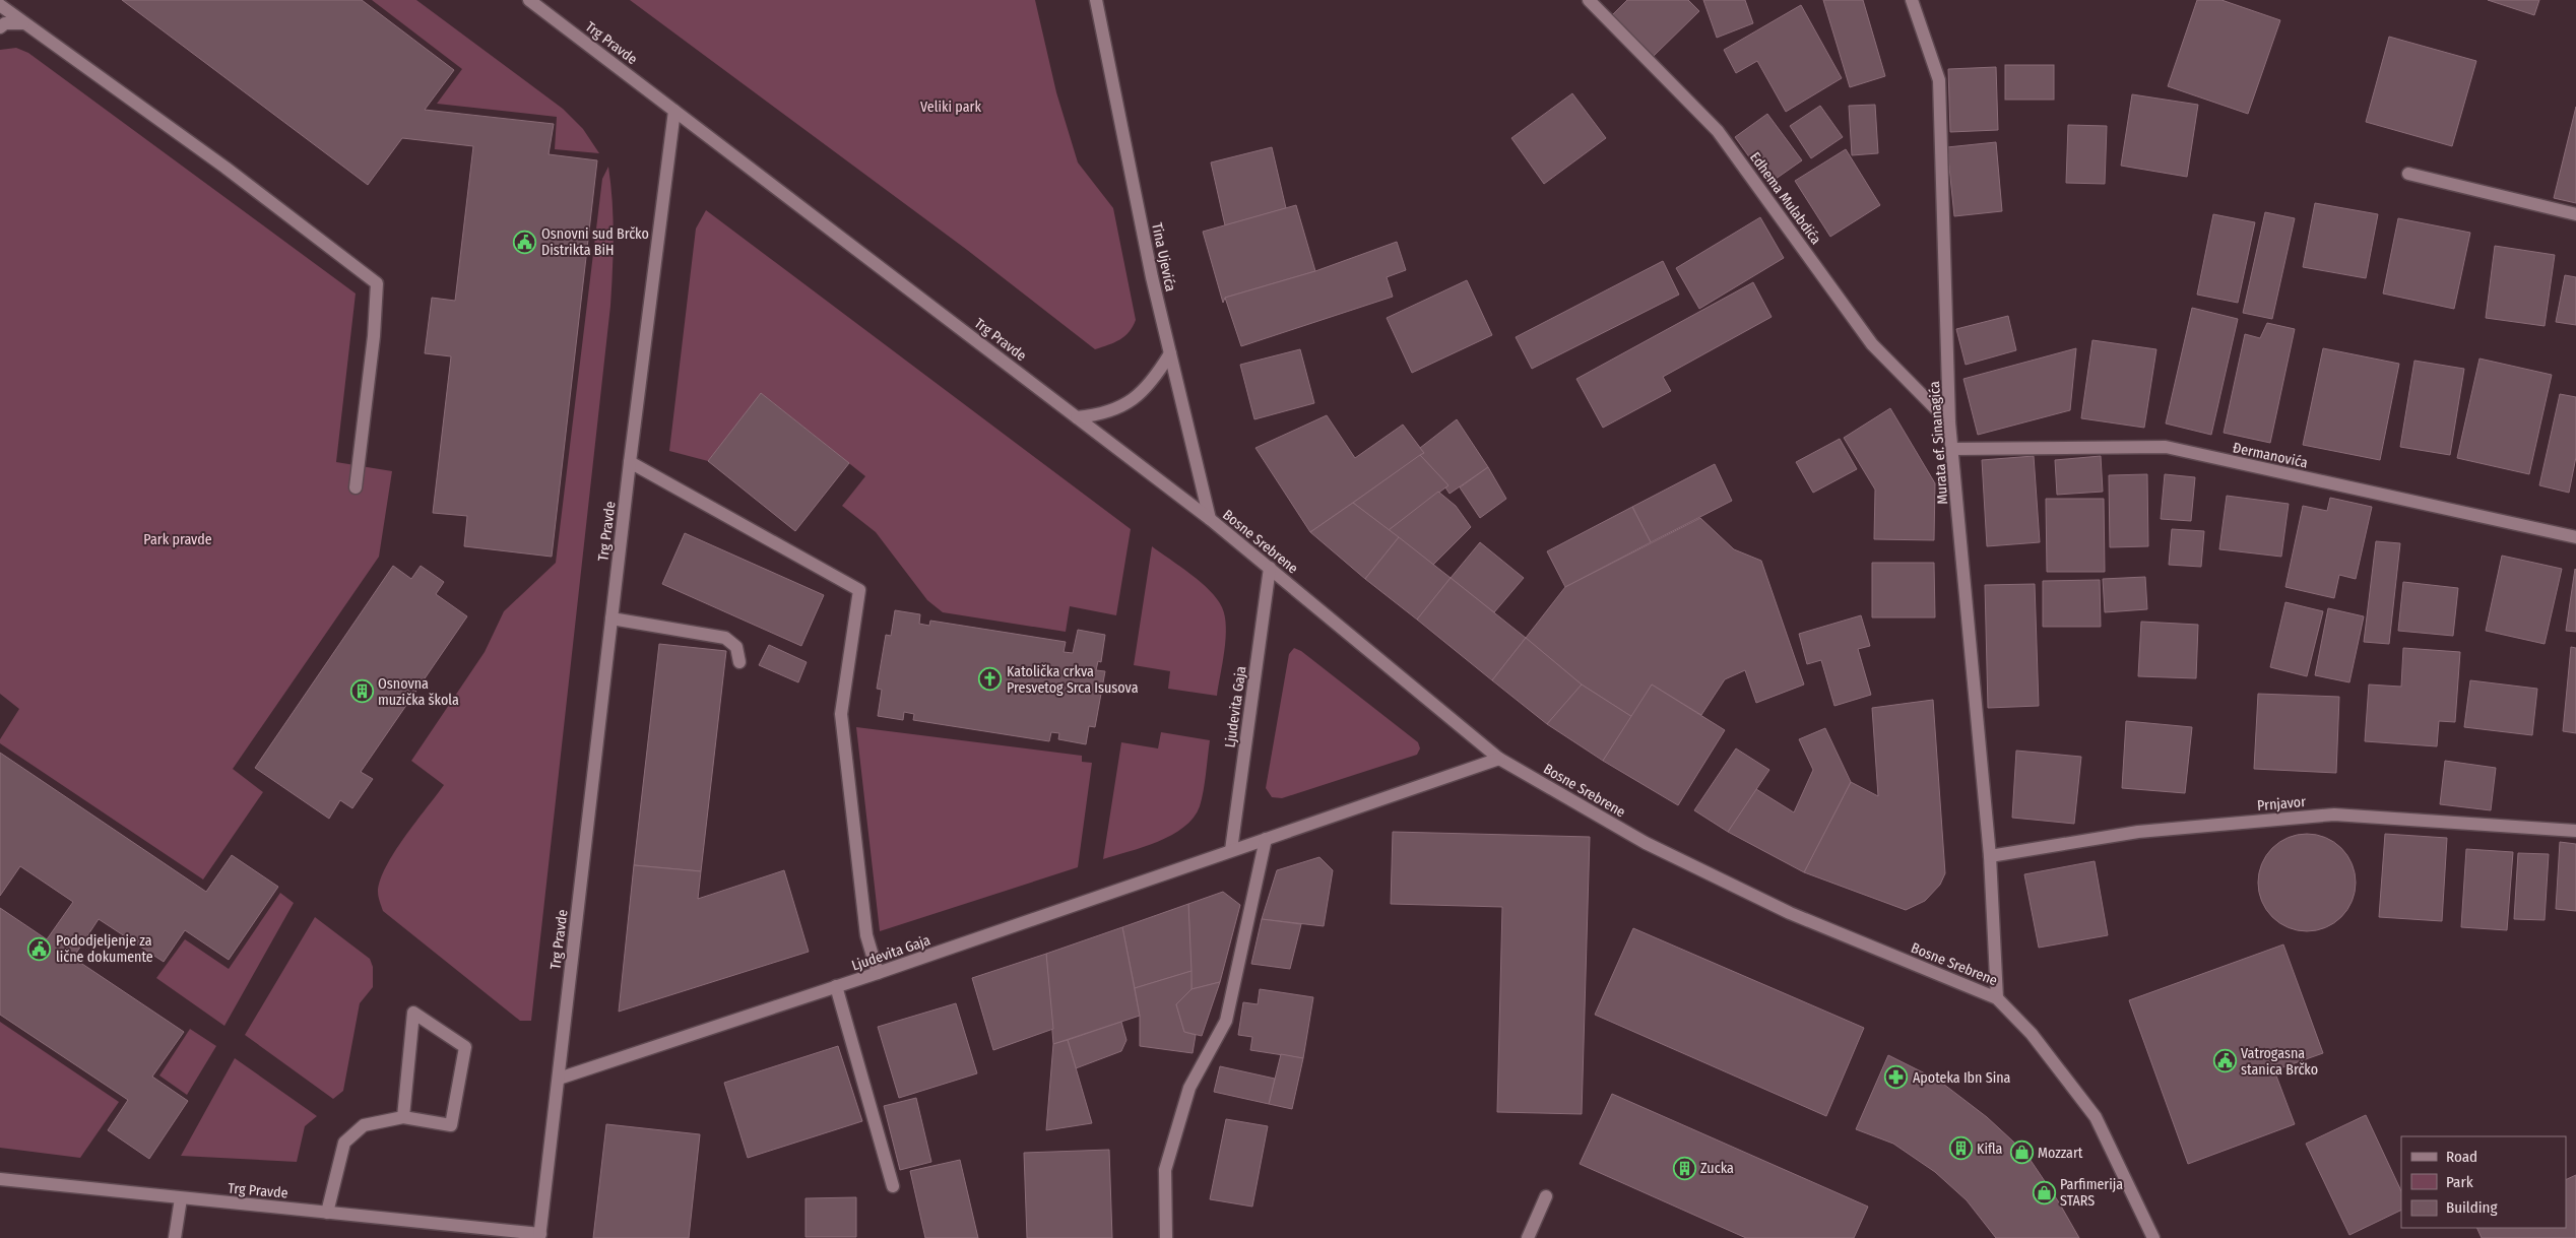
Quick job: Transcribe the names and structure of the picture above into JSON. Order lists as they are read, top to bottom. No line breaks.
{"streets":{"street":["Trg Pravde","Edhema Mulabdića","Tina Ujevića","Murata ef. Sinanagića","Đermanovića","Bosne Srebrene","Ljudevita Gaja","Prnjavor"]},"crossings":[["Trg Pravde","Tina Ujevića"],["Trg Pravde","Bosne Srebrene"],["Trg Pravde","Ljudevita Gaja"],["Edhema Mulabdića","Murata ef. Sinanagića"],["Tina Ujevića","Bosne Srebrene"],["Murata ef. Sinanagića","Đermanovića"],["Murata ef. Sinanagića","Bosne Srebrene"],["Murata ef. Sinanagića","Prnjavor"],["Bosne Srebrene","Ljudevita Gaja"],["Bosne Srebrene","Prnjavor"]],"parks":["Veliki park","Park pravde"],"places":{"public building":["Osnovni sud Brčko Distrikta BiH","Pododjeljenje za lične dokumente","Vatrogasna stanica Brčko"],"church":["Katolička crkva Presvetog Srca Isusova"],"building":["Osnovna muzička škola","Kifla","Zucka"],"pharmacy":["Apoteka Ibn Sina"],"shop":["Mozzart","Parfimerija STARS"]},"legend":["Road","Park","Building"]}
